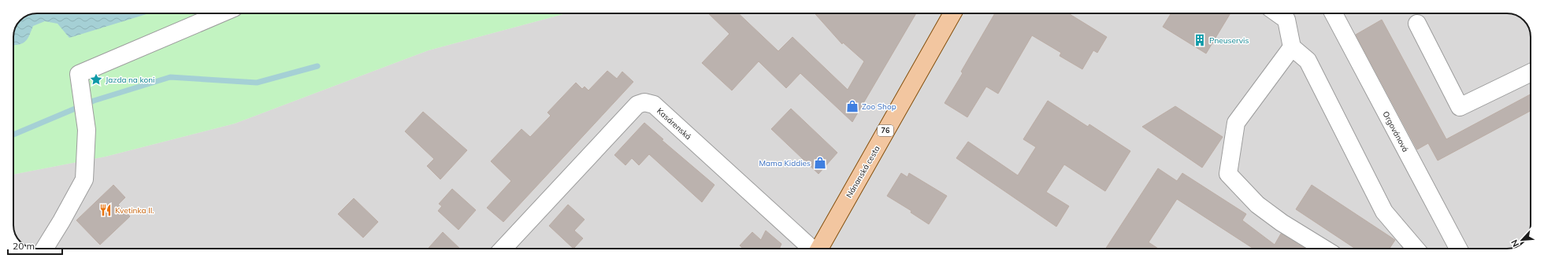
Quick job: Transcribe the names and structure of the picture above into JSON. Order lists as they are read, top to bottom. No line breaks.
{"streets":{"main road":["76","Nánanská cesta"],"street":["Kasárenská","Orgovánová"]},"places":{"building":["Pneuservis"],"place":["Jazda na koni"],"shop":["Zoo Shop","Mama Kiddies"],"restaurant":["Kvetinka II."]},"scale_bar":"20 m","north":"bottom left"}
